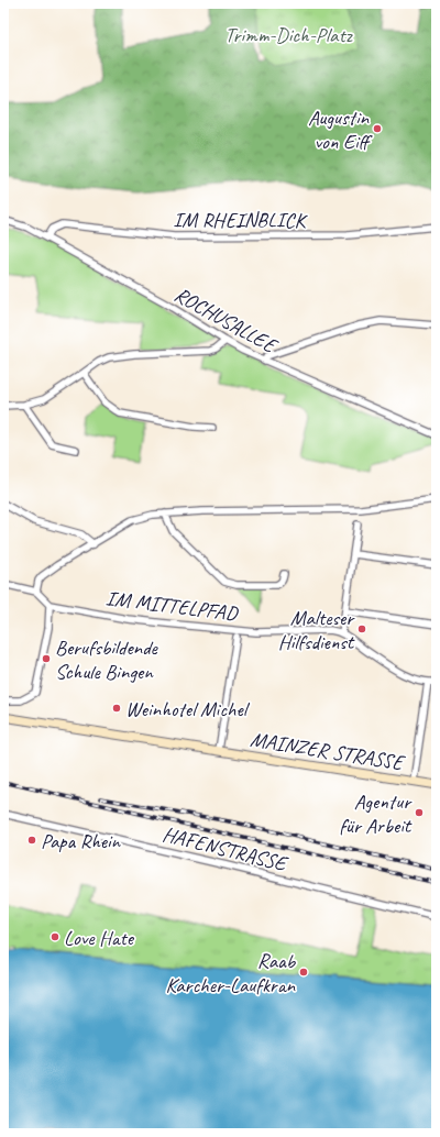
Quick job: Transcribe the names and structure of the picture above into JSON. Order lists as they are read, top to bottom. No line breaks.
{"streets":{"main road":["MAINZER STRASSE"],"street":["IM RHEINBLICK","ROCHUSALLEE","IM MITTELPFAD","HAFENSTRASSE"]},"crossings":[["IM RHEINBLICK","ROCHUSALLEE"]],"parks":["Trimm-Dich-Platz"],"places":["Augustin von Eiff","Malteser Hilfsdienst","Berufsbildende Schule Bingen","Weinhotel Michel","Agentur für Arbeit","Papa Rhein","Love Hate","Raab Karcher-Laufkran"]}
